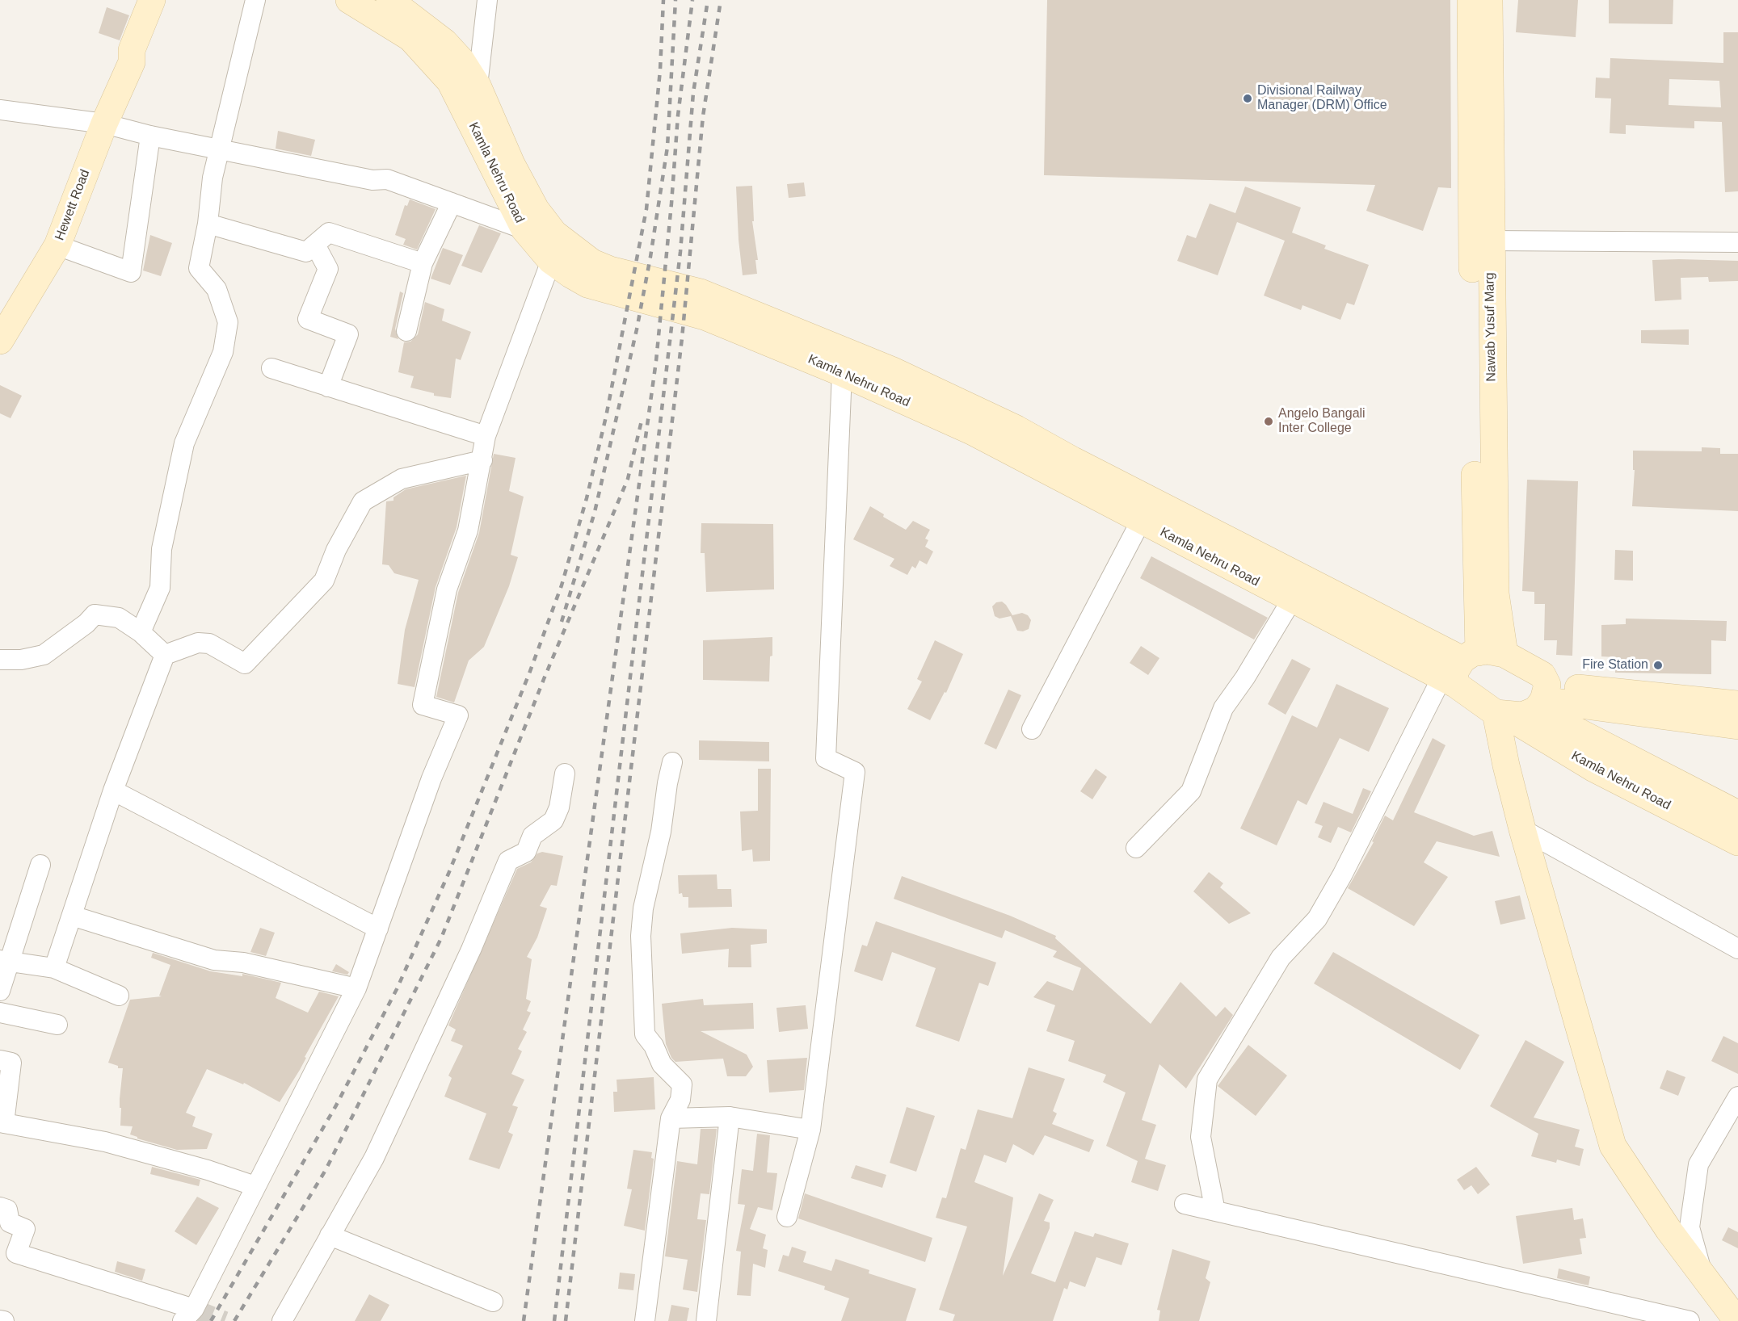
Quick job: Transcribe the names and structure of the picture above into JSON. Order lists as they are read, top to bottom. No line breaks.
{"streets":{"main road":["Kamla Nehru Road","Hewett Road","Nawab Yusuf Marg"]},"crossings":[["Kamla Nehru Road","Nawab Yusuf Marg"]],"places":["Divisional Railway Manager (DRM) Office","Angelo Bangali Inter College","Fire Station"]}
